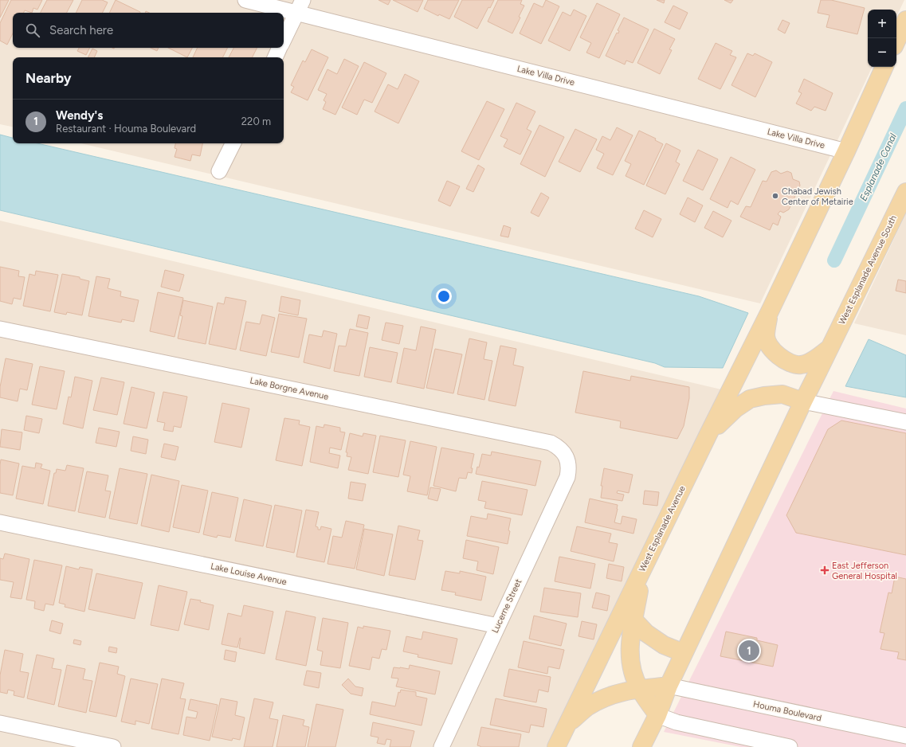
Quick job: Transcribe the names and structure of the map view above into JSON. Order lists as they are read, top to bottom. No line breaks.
{"streets":{"main road":["West Esplanade Avenue South","West Esplanade Avenue"],"street":["Lake Villa Drive","Lake Borgne Avenue","Lake Louise Avenue","Lucerne Street","Houma Boulevard"]},"crossings":[["Lake Villa Drive","West Esplanade Avenue"],["Lake Borgne Avenue","Lucerne Street"],["Lake Louise Avenue","Lucerne Street"]],"water":["Esplanade Canal"],"places":{"other":["Chabad Jewish Center of Metairie"],"health":["East Jefferson General Hospital"]},"page":{"map_buttons":["+","−"],"search":"Search here","heading":"Nearby","list":[{"mark":"1","name":"Wendy's","note":"Restaurant · Houma Boulevard","value":"220 m"}],"pins":"1"}}
